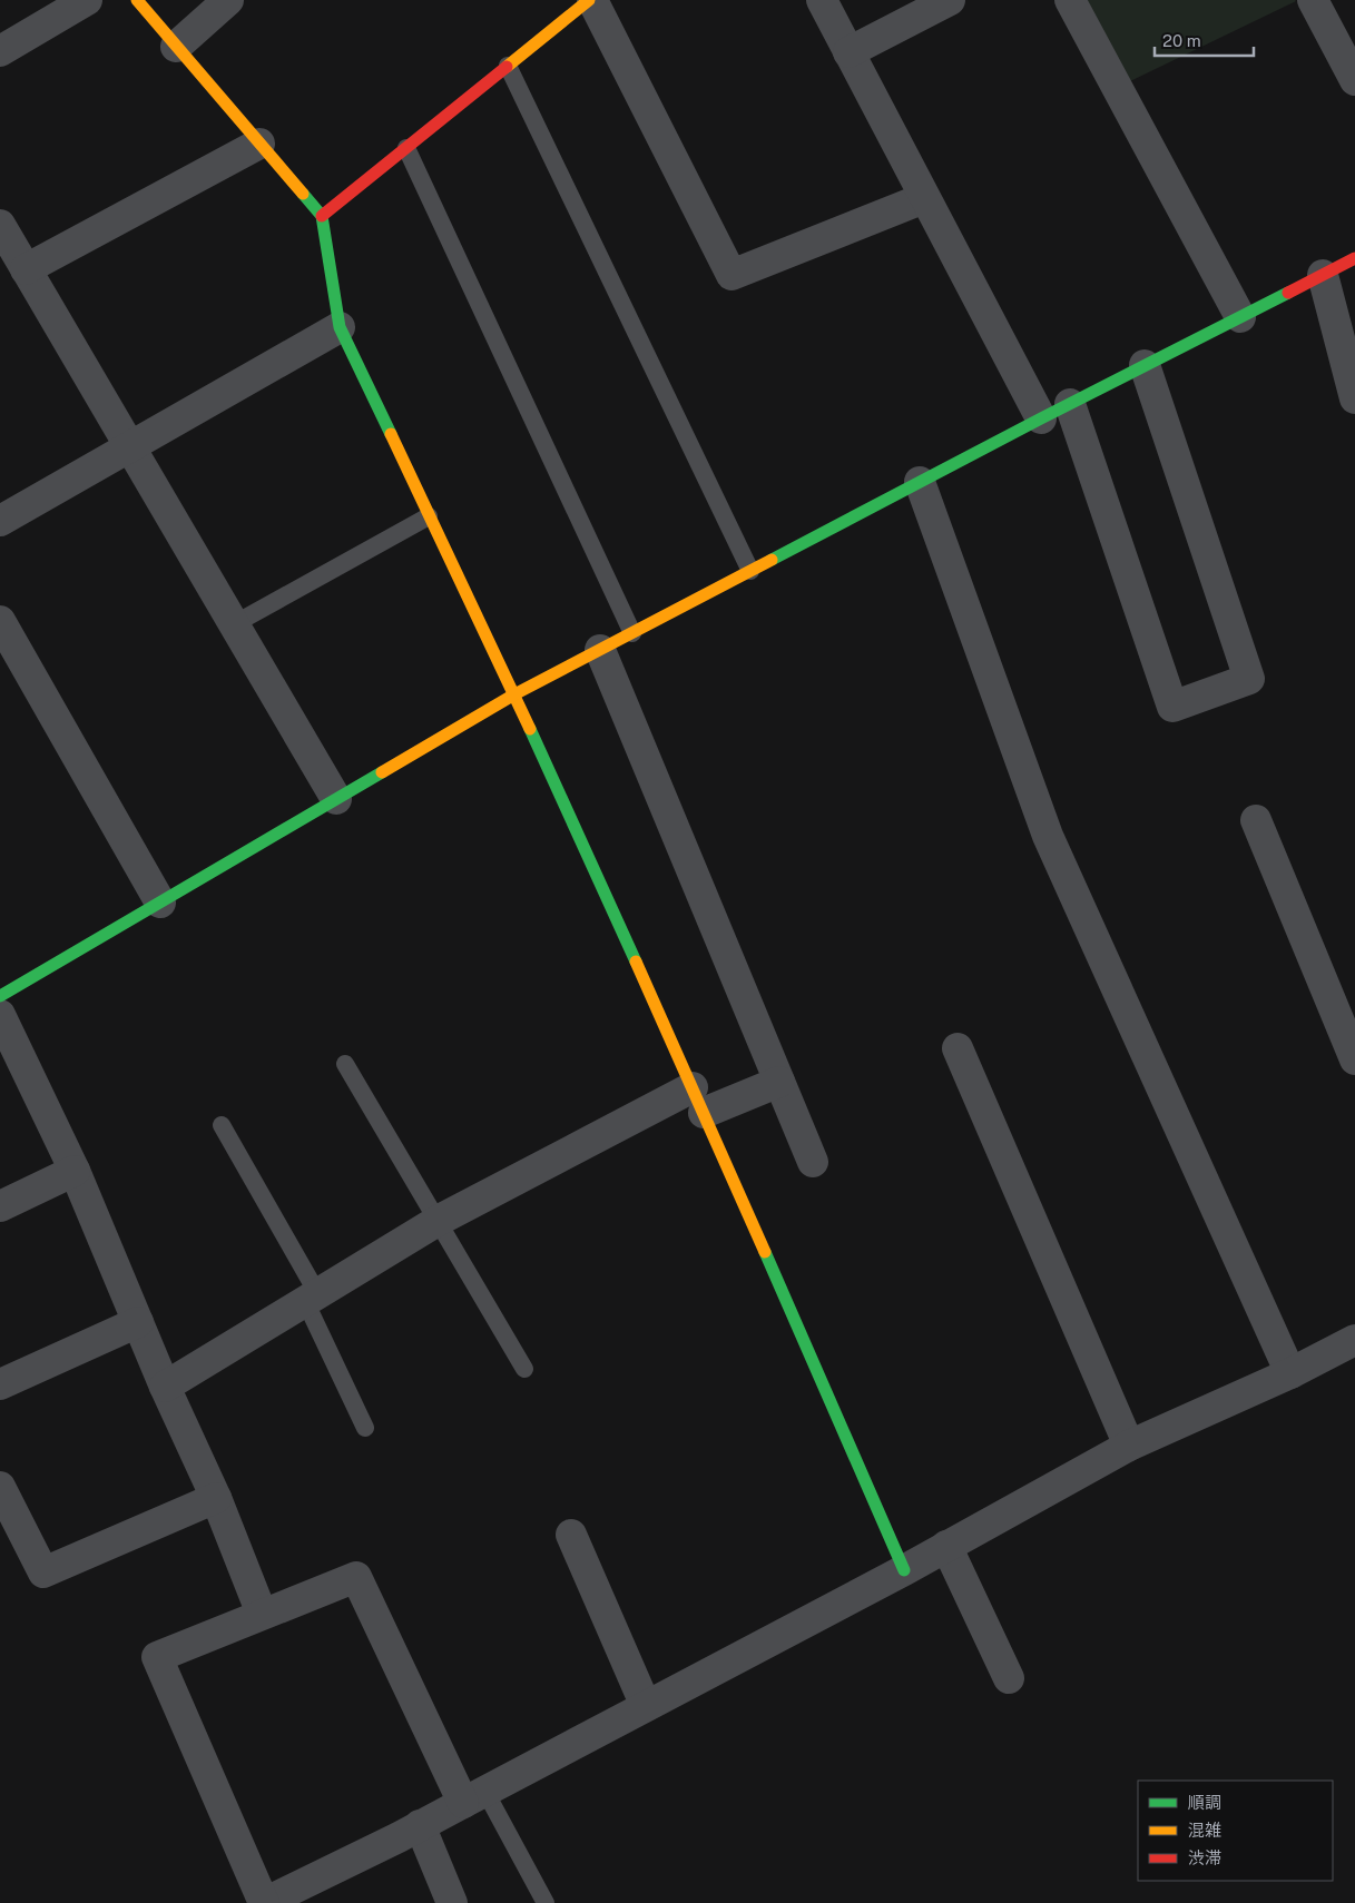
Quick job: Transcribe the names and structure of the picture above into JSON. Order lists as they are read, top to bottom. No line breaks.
{"legend":["順調","混雑","渋滞"],"scale_bar":"20 m"}
